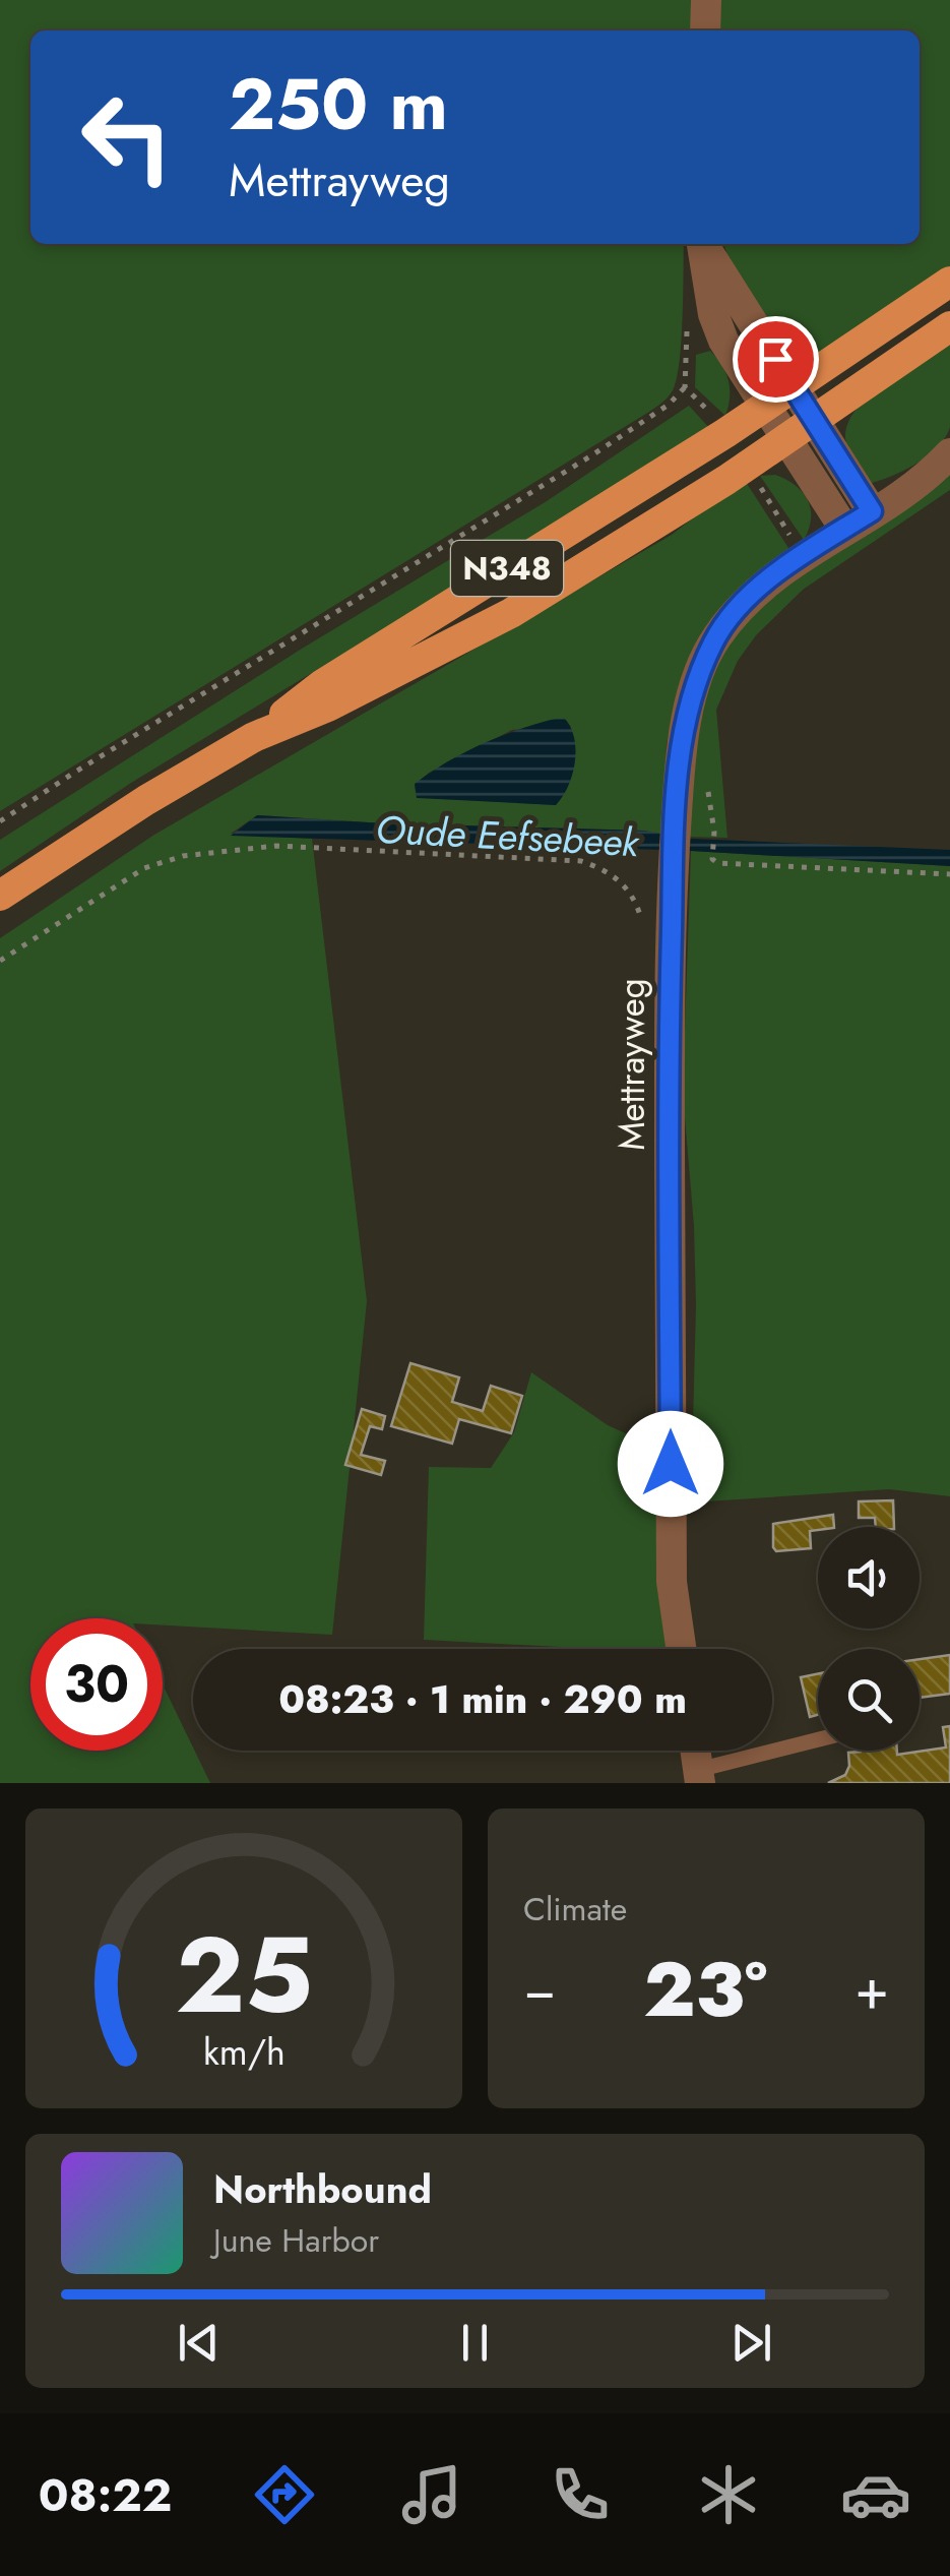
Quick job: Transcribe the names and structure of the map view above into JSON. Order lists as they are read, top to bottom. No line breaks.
{"streets":{"main road":["N348"],"street":["Mettrayweg"]},"water":["Oude Eefsebeek"],"page":{"turn":["250 m","Mettrayweg"],"limit":"30","trip":"08:23 · 1 min · 290 m","tile":"Climate","heat":["−","23°","+"],"song":["Northbound","June Harbor"],"tabs":"08:22","gauge":["25","km/h"]}}
